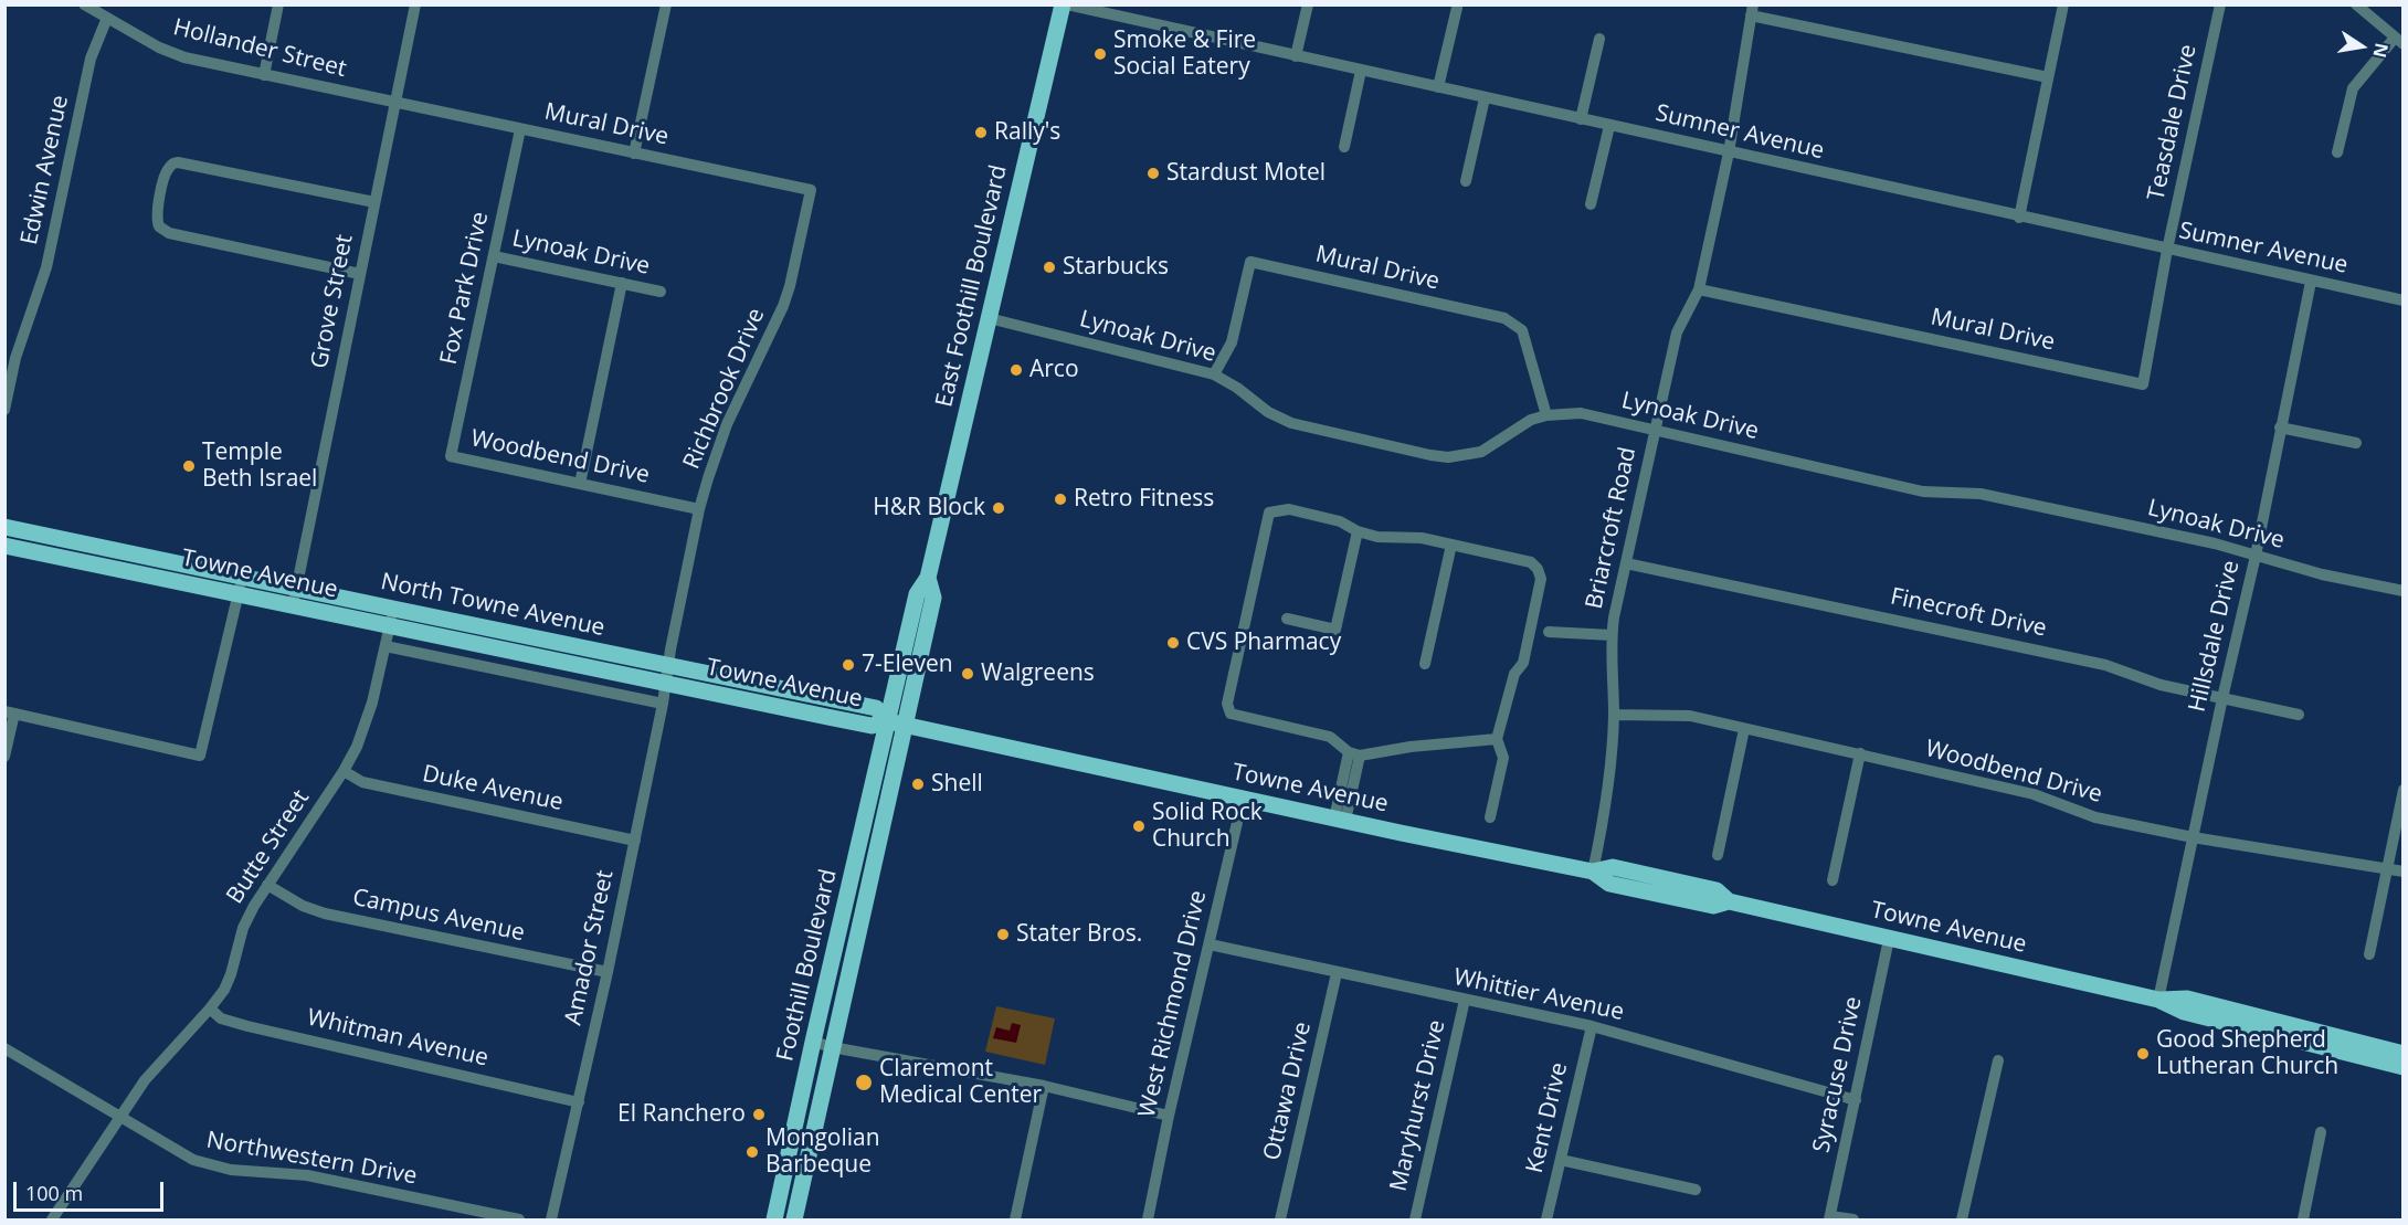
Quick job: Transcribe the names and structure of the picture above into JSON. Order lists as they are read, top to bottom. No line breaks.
{"streets":{"main road":["East Foothill Boulevard","Towne Avenue","North Towne Avenue","Foothill Boulevard"],"street":["Hollander Street","Teasdale Drive","Mural Drive","Sumner Avenue","Edwin Avenue","Lynoak Drive","Fox Park Drive","Grove Street","Richbrook Drive","Woodbend Drive","Briarcroft Road","Finecroft Drive","Hillsdale Drive","Duke Avenue","Butte Street","Campus Avenue","Amador Street","Whittier Avenue","West Richmond Drive","Whitman Avenue","Syracuse Drive","Ottawa Drive","Maryhurst Drive","Kent Drive","Northwestern Drive"]},"crossings":[["Hollander Street","Mural Drive"],["Hollander Street","Edwin Avenue"],["Hollander Street","Grove Street"],["Teasdale Drive","Mural Drive"],["Teasdale Drive","Sumner Avenue"],["Mural Drive","Sumner Avenue"],["Mural Drive","Lynoak Drive"],["Mural Drive","Fox Park Drive"],["Mural Drive","Grove Street"],["Mural Drive","Richbrook Drive"],["Mural Drive","Briarcroft Road"],["Sumner Avenue","East Foothill Boulevard"],["Sumner Avenue","Briarcroft Road"],["Sumner Avenue","Hillsdale Drive"],["Lynoak Drive","East Foothill Boulevard"],["Lynoak Drive","Fox Park Drive"],["Lynoak Drive","Briarcroft Road"],["Lynoak Drive","Hillsdale Drive"],["East Foothill Boulevard","Towne Avenue"],["East Foothill Boulevard","North Towne Avenue"],["East Foothill Boulevard","Foothill Boulevard"],["Fox Park Drive","Woodbend Drive"],["Grove Street","Towne Avenue"],["Grove Street","North Towne Avenue"],["Richbrook Drive","Woodbend Drive"],["Richbrook Drive","Towne Avenue"],["Richbrook Drive","North Towne Avenue"],["Richbrook Drive","Amador Street"],["Woodbend Drive","Briarcroft Road"],["Woodbend Drive","Hillsdale Drive"],["Briarcroft Road","Towne Avenue"],["Briarcroft Road","Finecroft Drive"],["Towne Avenue","North Towne Avenue"],["Towne Avenue","Hillsdale Drive"],["Towne Avenue","Butte Street"],["Towne Avenue","Amador Street"],["Towne Avenue","Foothill Boulevard"],["Towne Avenue","West Richmond Drive"],["Towne Avenue","Syracuse Drive"],["North Towne Avenue","Butte Street"],["North Towne Avenue","Foothill Boulevard"],["Finecroft Drive","Hillsdale Drive"],["Duke Avenue","Butte Street"],["Duke Avenue","Amador Street"],["Butte Street","Campus Avenue"],["Butte Street","Whitman Avenue"],["Butte Street","Northwestern Drive"],["Campus Avenue","Amador Street"],["Amador Street","Whitman Avenue"],["Whittier Avenue","West Richmond Drive"],["Whittier Avenue","Syracuse Drive"],["Whittier Avenue","Ottawa Drive"],["Whittier Avenue","Maryhurst Drive"],["Whittier Avenue","Kent Drive"]],"places":["Smoke & Fire Social Eatery","Rally's","Stardust Motel","Starbucks","Arco","Temple Beth Israel","Retro Fitness","H&R Block","CVS Pharmacy","7-Eleven","Walgreens","Shell","Solid Rock Church","Stater Bros.","Good Shepherd Lutheran Church","Claremont Medical Center","El Ranchero","Mongolian Barbeque"],"scale_bar":"100 m","north":"right"}
